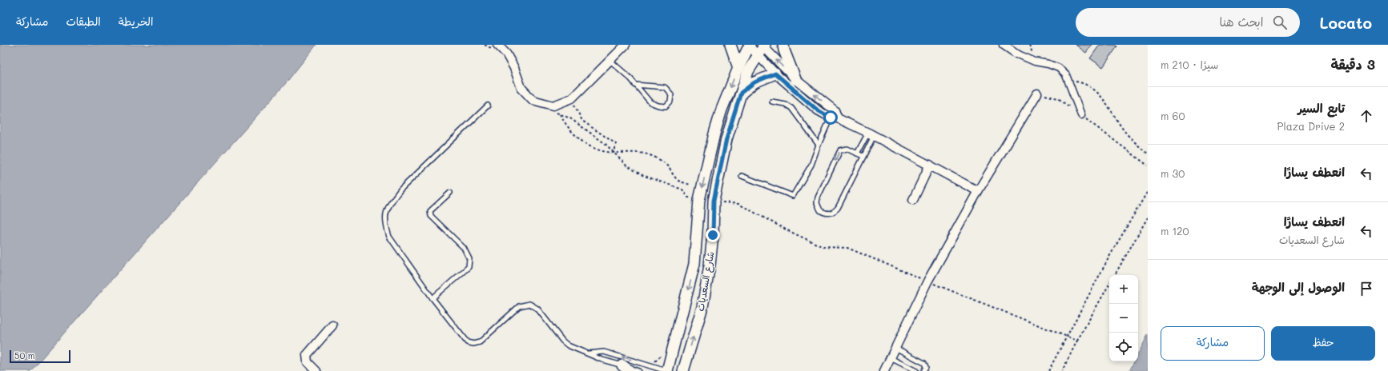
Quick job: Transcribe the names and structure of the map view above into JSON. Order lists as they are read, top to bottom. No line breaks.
{"streets":{"street":["شارع السعديات"]},"scale_bar":"50 m","page":{"header":"Locato","search":"ابحث هنا","nav":["الخريطة","الطبقات","مشاركة"],"heading":["3 دقيقة","سيرًا · 210 m"],"list":[["تابع السير","Plaza Drive 2","60 m"],["انعطف يسارًا","30 m"],["انعطف يسارًا","شارع السعديات","120 m"],"الوصول إلى الوجهة"],"map_buttons":["+","−"],"buttons":["حفظ","مشاركة"],"scale":"50 m"}}
